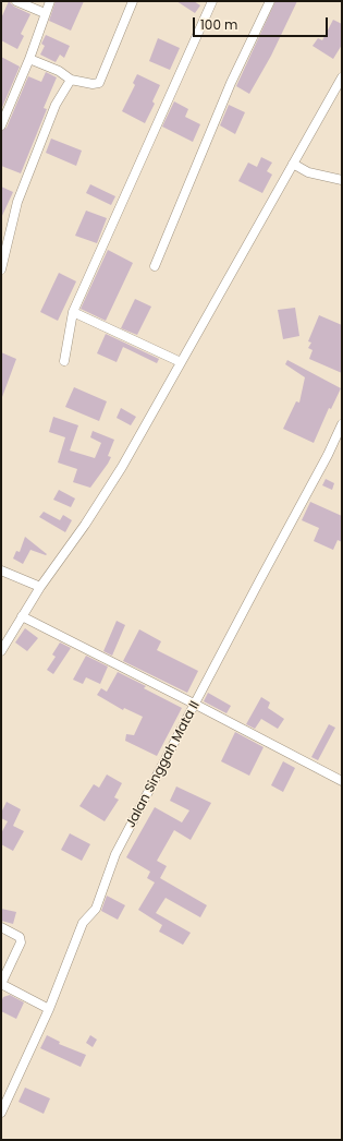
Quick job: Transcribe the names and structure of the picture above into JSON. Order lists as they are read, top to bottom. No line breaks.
{"streets":{"street":["Jalan Singgah Mata II"]},"scale_bar":"100 m"}
